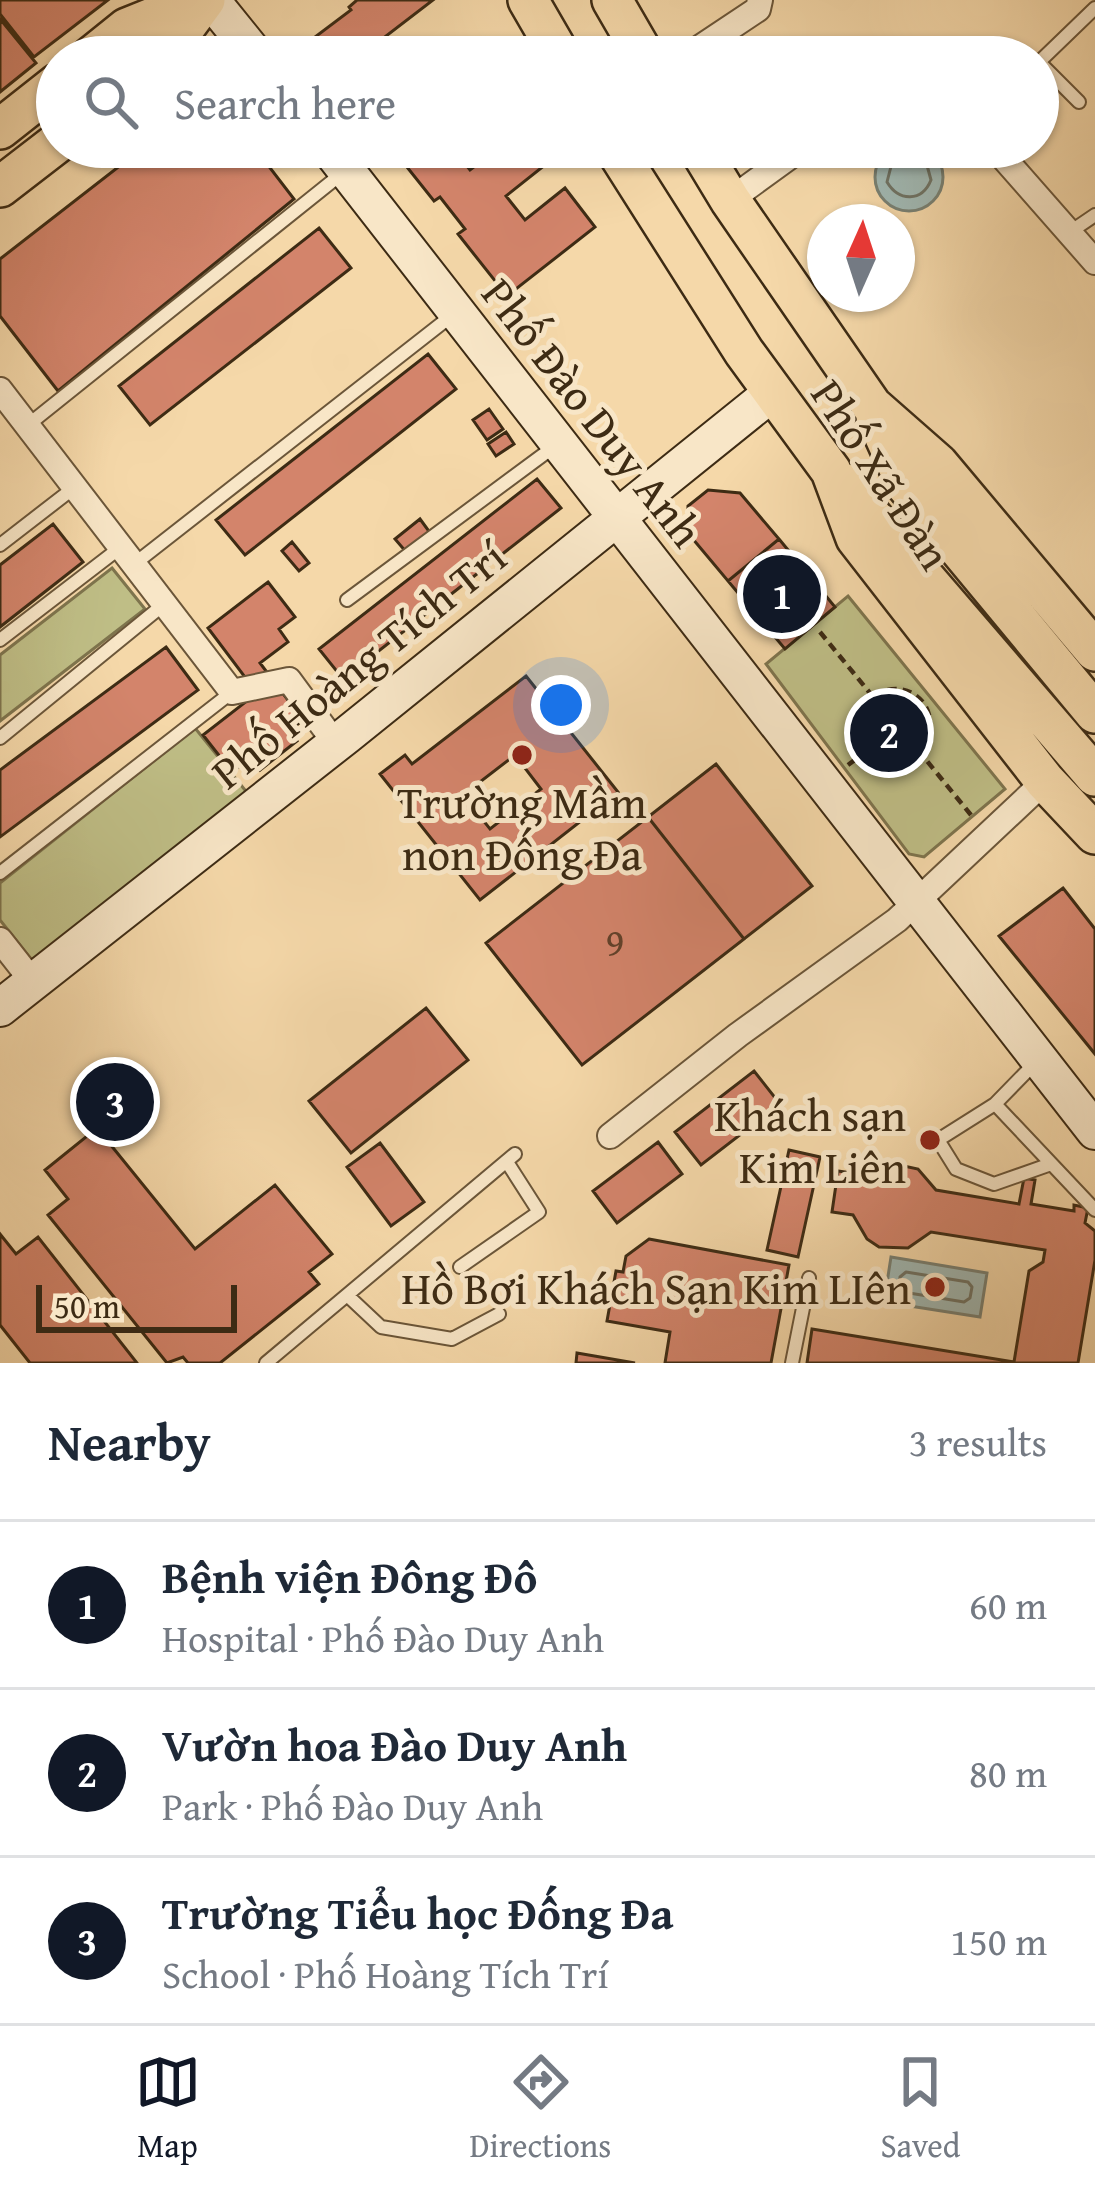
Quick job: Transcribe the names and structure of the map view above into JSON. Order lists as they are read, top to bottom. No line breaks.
{"streets":{"main road":["Phố Xã Đàn"],"street":["Phố Đào Duy Anh","Phố Hoàng Tích Trí"]},"crossings":[["Phố Đào Duy Anh","Phố Hoàng Tích Trí"],["Phố Xã Đàn","Phố Hoàng Tích Trí"]],"places":["Trường Mầm non Đống Đa","Khách sạn Kim Liên","Hồ Bơi Khách Sạn Kim LIên"],"house_numbers":["9"],"scale_bar":"50 m","north":"top","page":{"search":"Search here","pins":["1","2","3"],"scale":"50 m","heading":["Nearby","3 results"],"list":[{"mark":"1","name":"Bệnh viện Đông Đô","note":"Hospital · Phố Đào Duy Anh","value":"60 m"},{"mark":"2","name":"Vườn hoa Đào Duy Anh","note":"Park · Phố Đào Duy Anh","value":"80 m"},{"mark":"3","name":"Trường Tiểu học Đống Đa","note":"School · Phố Hoàng Tích Trí","value":"150 m"}],"nav":["Map","Directions","Saved"]}}
